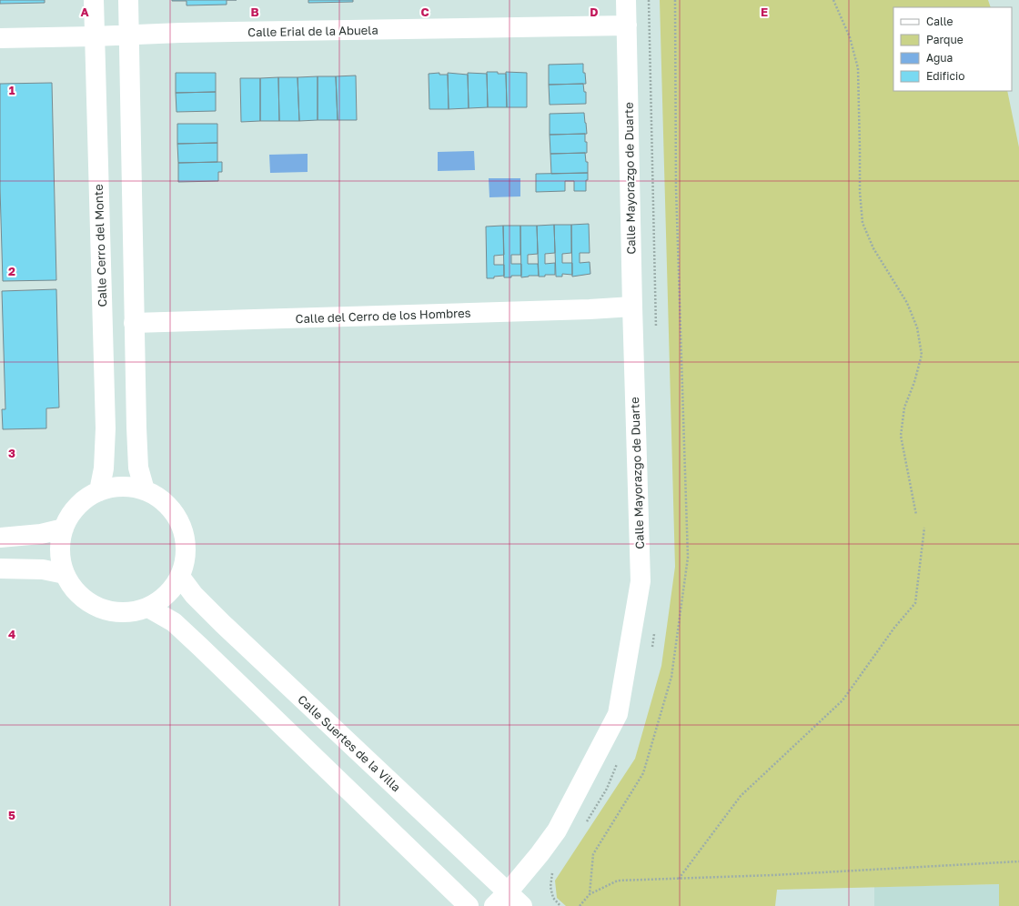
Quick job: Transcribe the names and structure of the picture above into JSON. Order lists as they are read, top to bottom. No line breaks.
{"streets":{"main road":["Calle Erial de la Abuela","Calle Mayorazgo de Duarte","Calle Cerro del Monte","Calle del Cerro de los Hombres","Calle Suertes de la Villa"]},"crossings":[["Calle Erial de la Abuela","Calle Mayorazgo de Duarte"],["Calle Erial de la Abuela","Calle Cerro del Monte"],["Calle Mayorazgo de Duarte","Calle del Cerro de los Hombres"],["Calle Mayorazgo de Duarte","Calle Suertes de la Villa"],["Calle Cerro del Monte","Calle Suertes de la Villa"]],"legend":["Calle","Parque","Agua","Edificio"],"grid":{"columns":["A","B","C","D","E"],"rows":["1","2","3","4","5"]}}
